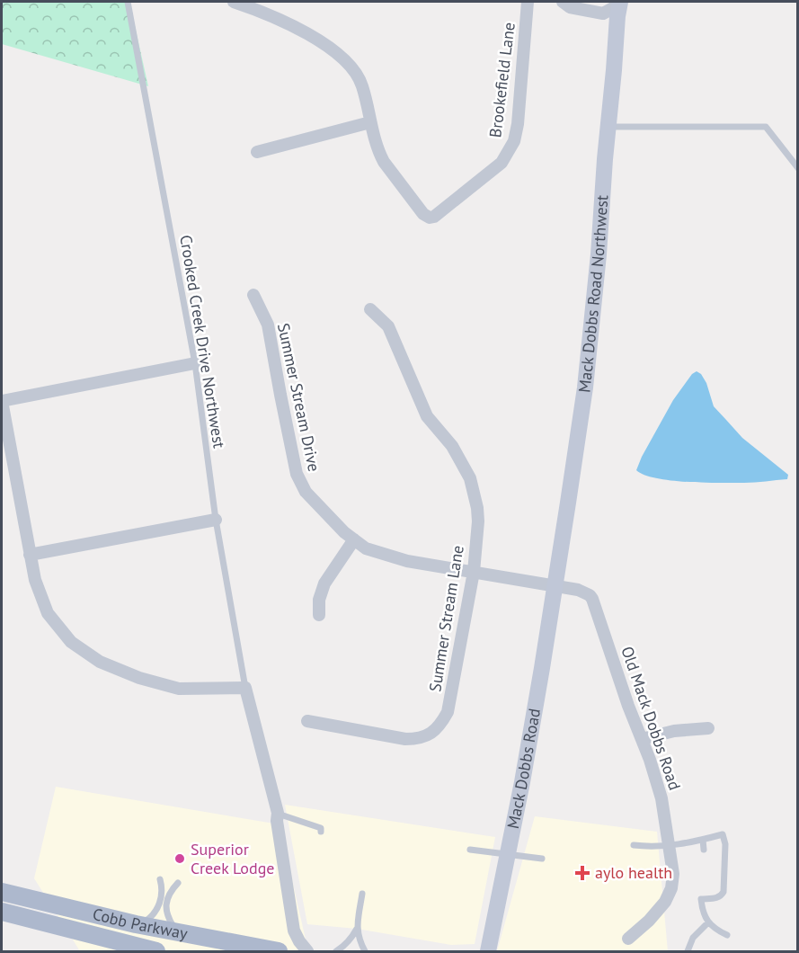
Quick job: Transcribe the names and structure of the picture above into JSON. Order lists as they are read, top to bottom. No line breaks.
{"streets":{"main road":["Cobb Parkway"],"street":["Brookefield Lane","Mack Dobbs Road Northwest","Summer Stream Drive","Summer Stream Lane","Old Mack Dobbs Road","Mack Dobbs Road"],"lane":["Crooked Creek Drive Northwest"]},"crossings":[["Mack Dobbs Road Northwest","Summer Stream Drive"],["Mack Dobbs Road Northwest","Old Mack Dobbs Road"],["Mack Dobbs Road Northwest","Mack Dobbs Road"],["Summer Stream Drive","Summer Stream Lane"],["Summer Stream Drive","Old Mack Dobbs Road"],["Summer Stream Drive","Mack Dobbs Road"],["Old Mack Dobbs Road","Mack Dobbs Road"]],"places":{"other":["Superior Creek Lodge"],"health":["aylo health"]}}
